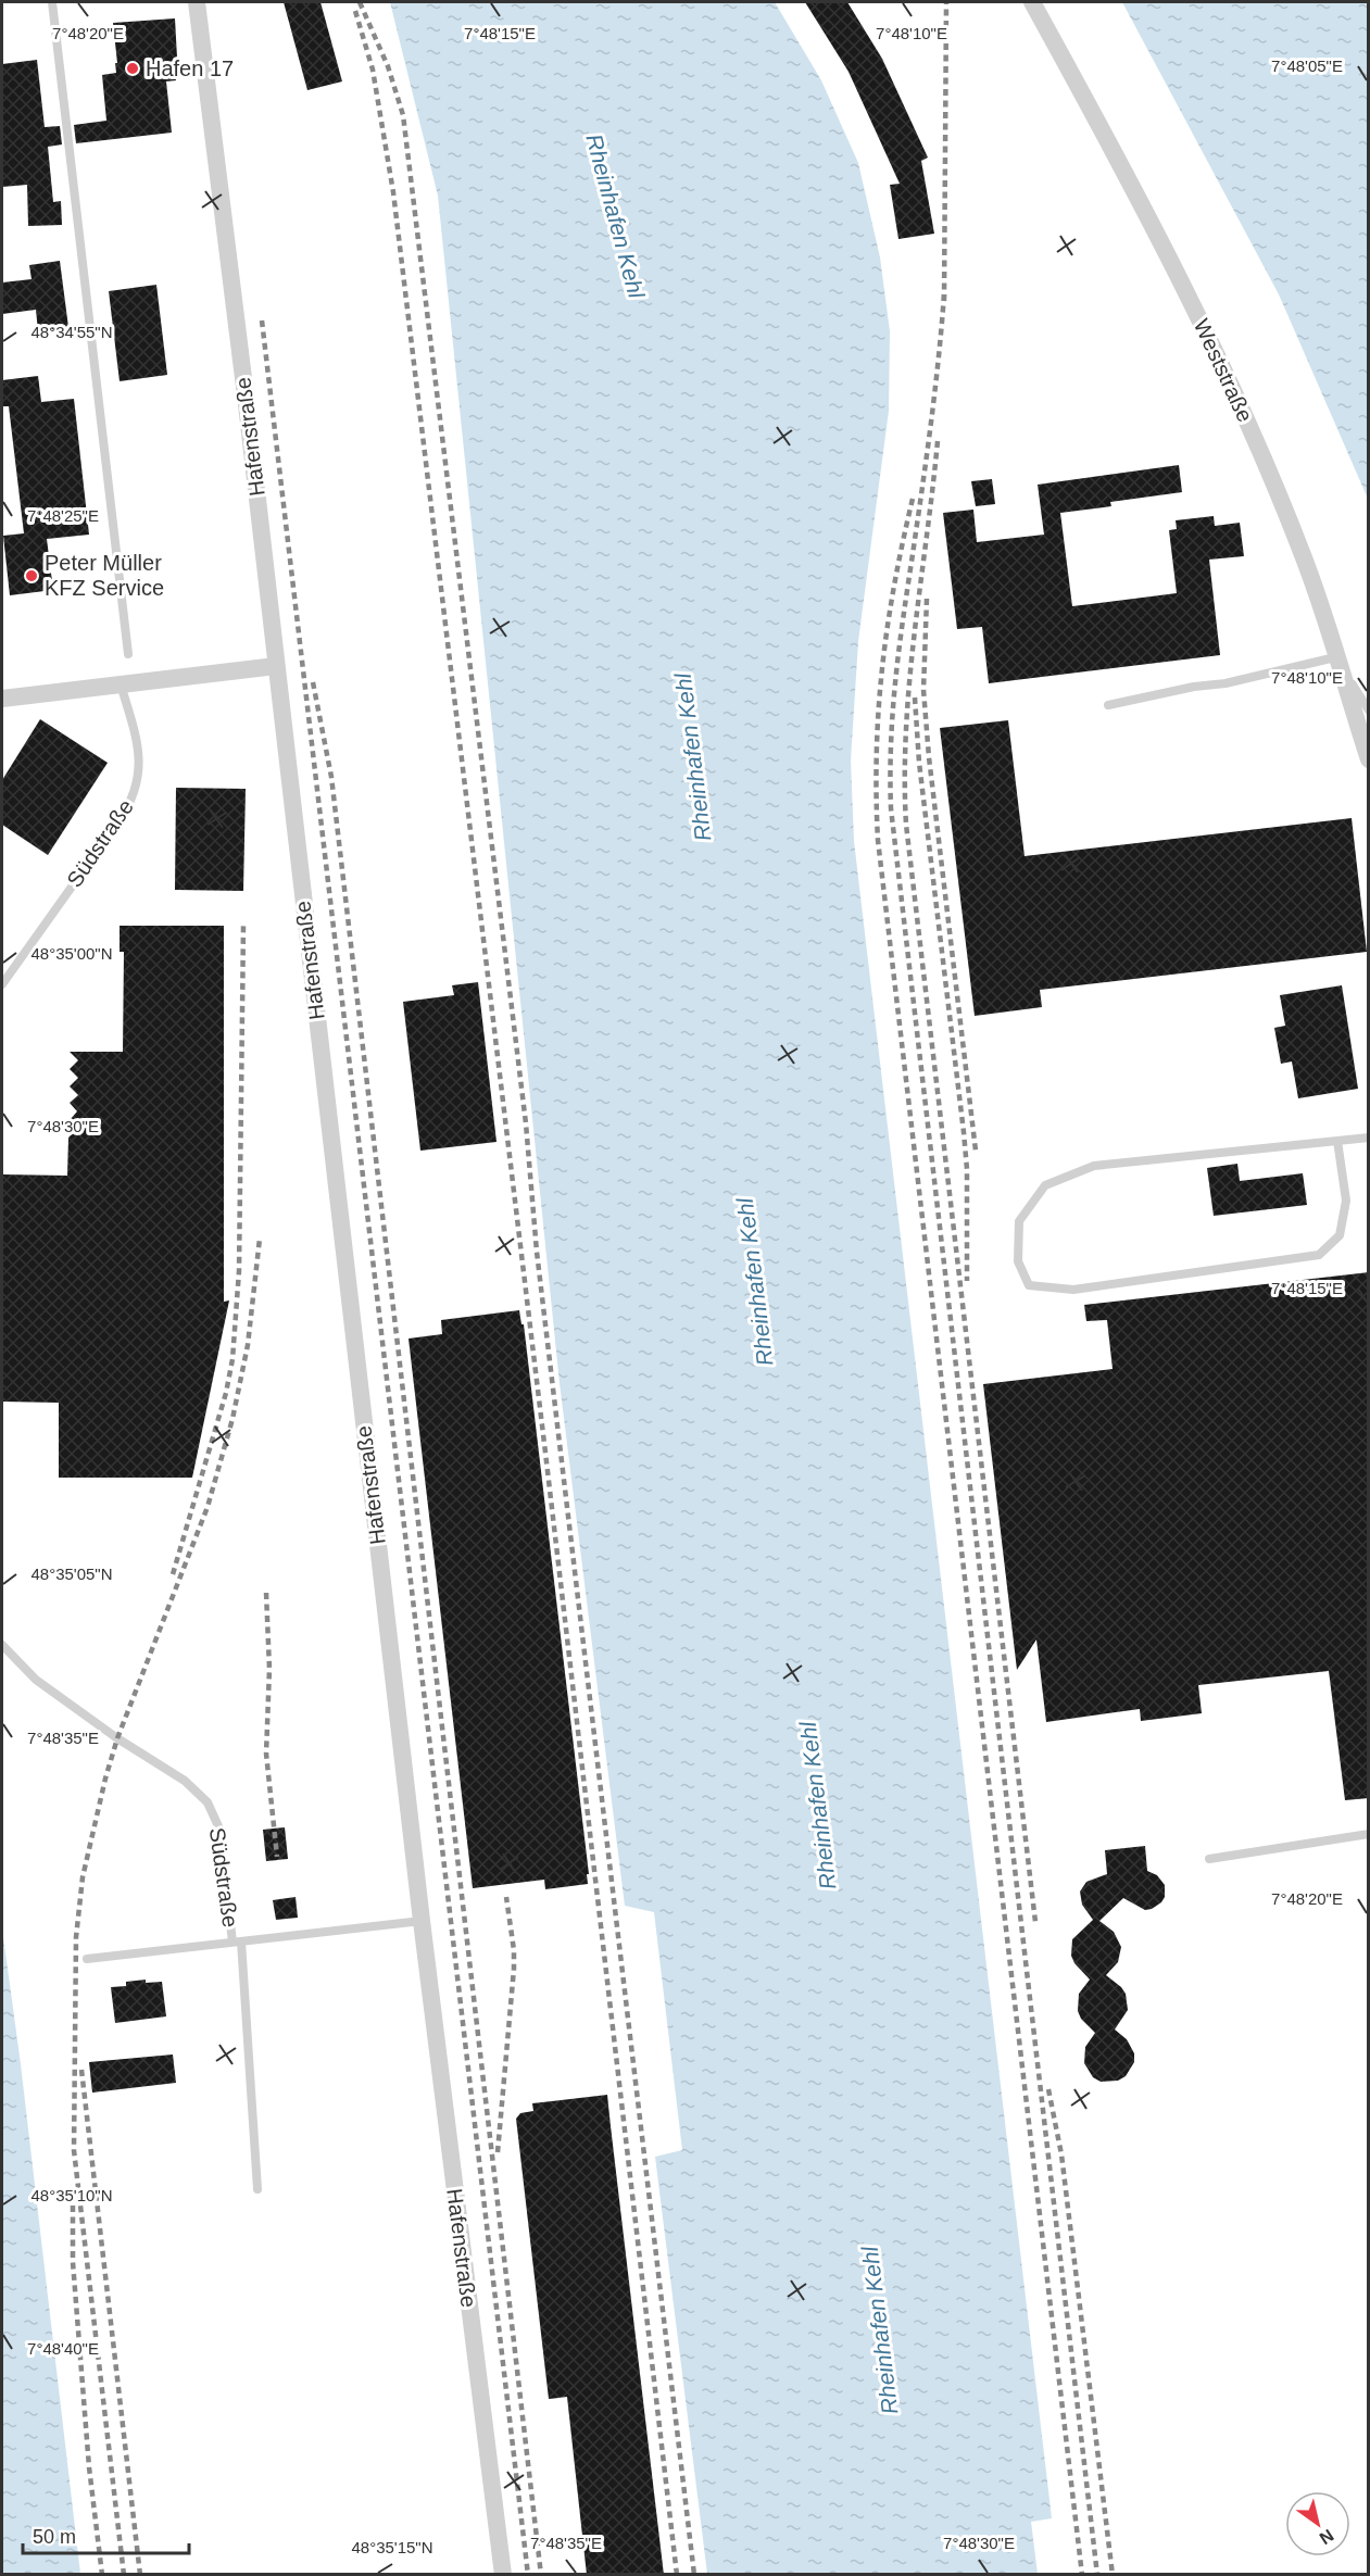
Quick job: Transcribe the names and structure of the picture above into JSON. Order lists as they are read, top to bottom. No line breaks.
{"streets":{"street":["Weststraße","Hafenstraße"],"lane":["Südstraße"]},"water":["Rheinhafen Kehl"],"places":["Hafen 17","Peter Müller KFZ Service"],"scale_bar":"50 m","north":"bottom right","coordinates":["7°48'20\"E","7°48'15\"E","7°48'10\"E","7°48'05\"E","48°34'55\"N","7°48'25\"E","48°35'00\"N","7°48'30\"E","48°35'05\"N","7°48'35\"E","48°35'10\"N","7°48'40\"E","48°35'15\"N"]}
